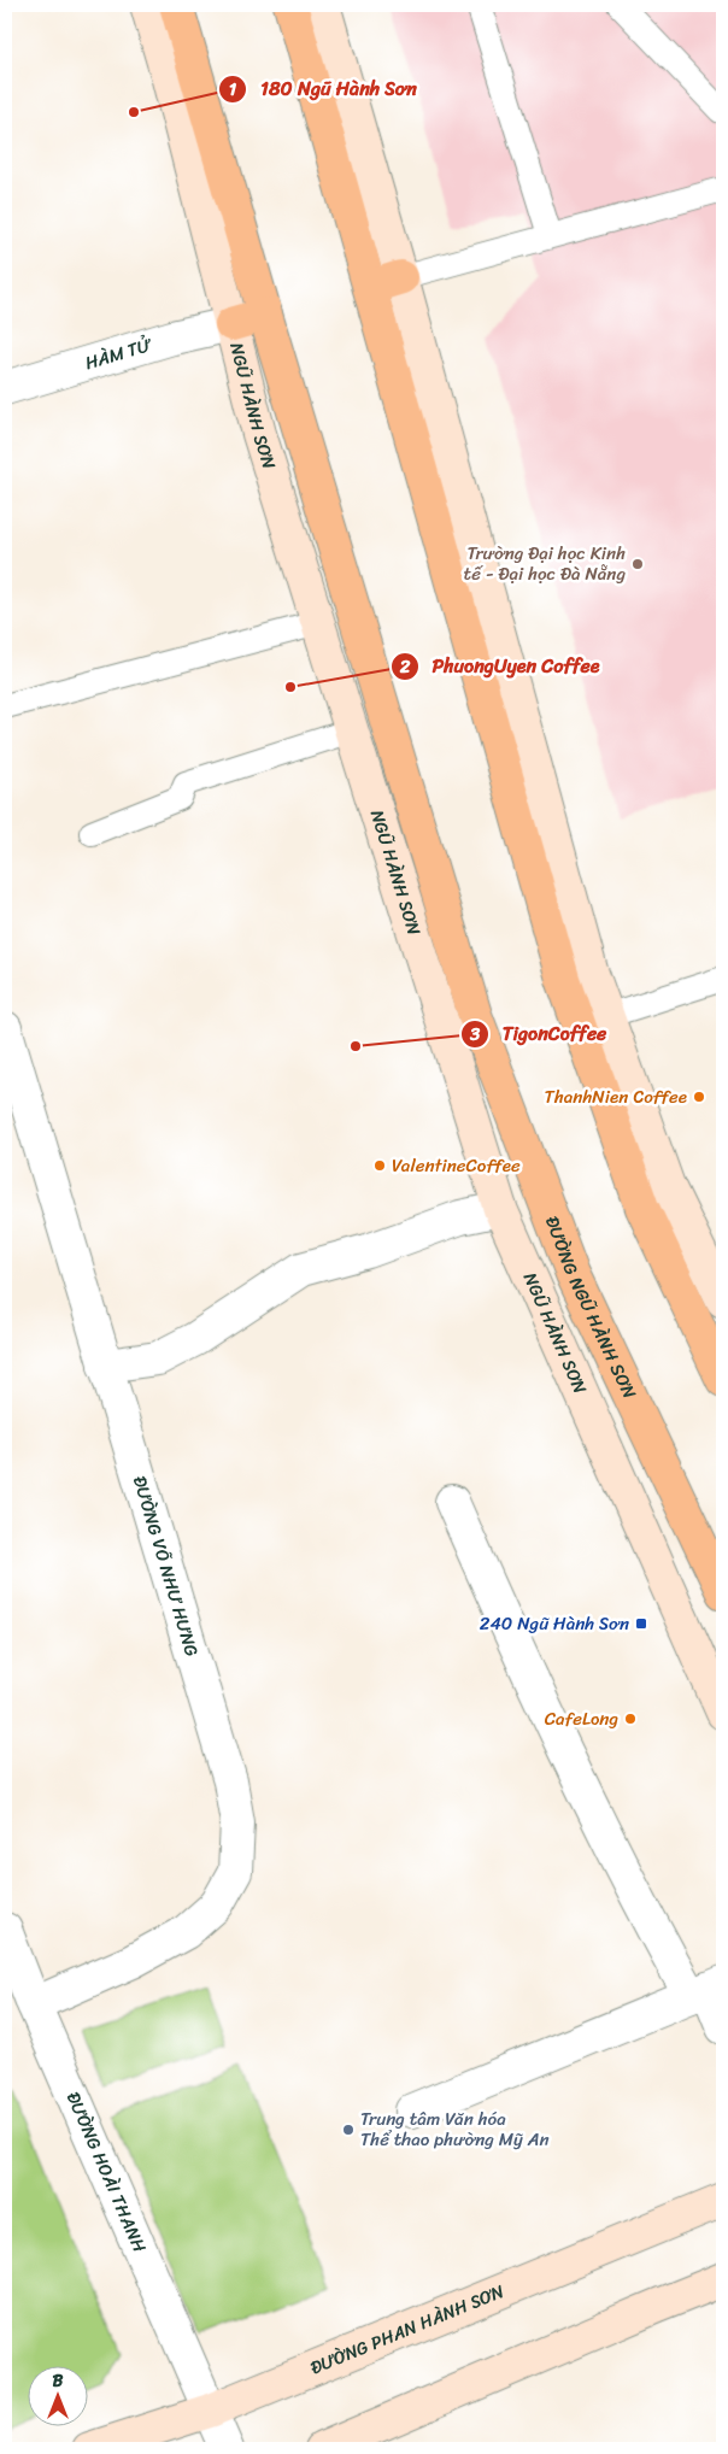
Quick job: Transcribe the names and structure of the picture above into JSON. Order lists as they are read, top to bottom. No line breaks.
{"streets":{"highway":["NGŨ HÀNH SƠN","ĐƯỜNG NGŨ HÀNH SƠN"],"main road":["ĐƯỜNG PHAN HÀNH SƠN"],"street":["HÀM TỬ","ĐƯỜNG VÕ NHƯ HƯNG","ĐƯỜNG HOÀI THANH"]},"crossings":[["HÀM TỬ","NGŨ HÀNH SƠN"],["NGŨ HÀNH SƠN","ĐƯỜNG NGŨ HÀNH SƠN"],["ĐƯỜNG VÕ NHƯ HƯNG","ĐƯỜNG HOÀI THANH"],["ĐƯỜNG HOÀI THANH","ĐƯỜNG PHAN HÀNH SƠN"]],"places":{"other":["180 Ngũ Hành Sơn","Trường Đại học Kinh tế - Đại học Đà Nẵng","PhuongUyen Coffee","TigonCoffee","ThanhNien Coffee","ValentineCoffee","CafeLong","Trung tâm Văn hóa Thể thao phường Mỹ An"],"transit":["240 Ngũ Hành Sơn"]},"north":"top"}
